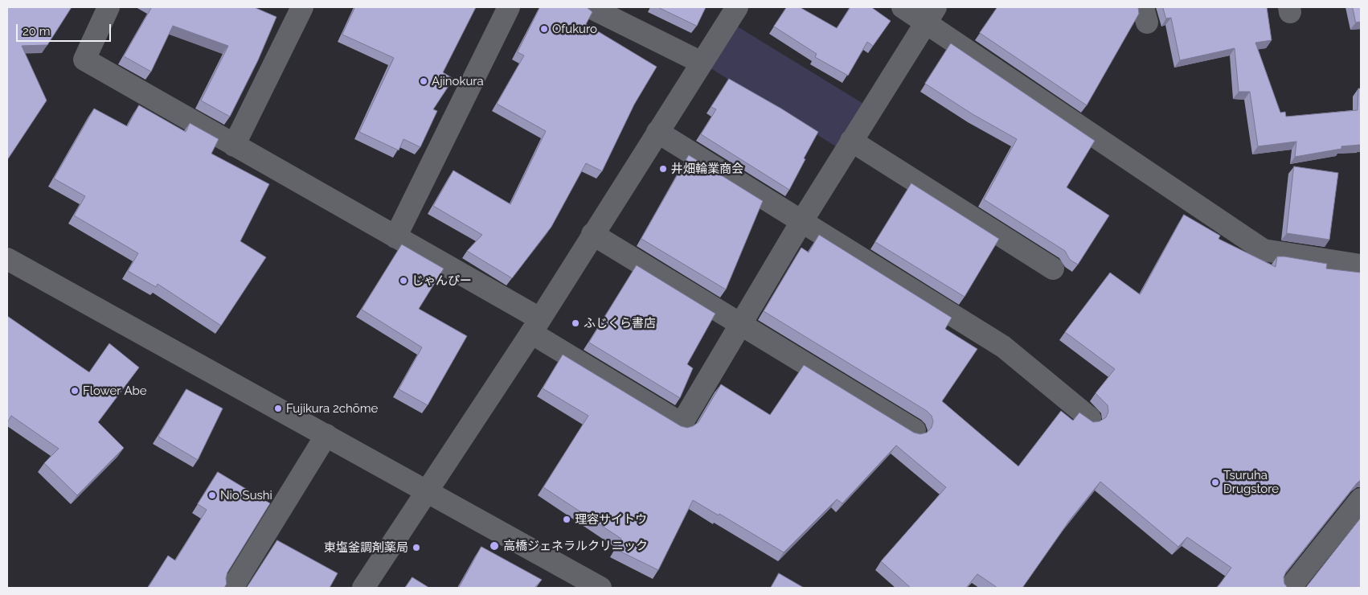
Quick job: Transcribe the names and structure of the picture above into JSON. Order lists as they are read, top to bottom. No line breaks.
{"places":["Ofukuro","Ajinokura","井畑輪業商会","じゃんぴー","ふじくら書店","Flower Abe","Fujikura 2chōme","Tsuruha Drugstore","Nio Sushi","理容サイトウ","高橋ジェネラルクリニック","東塩釜調剤薬局"],"scale_bar":"20 m"}
